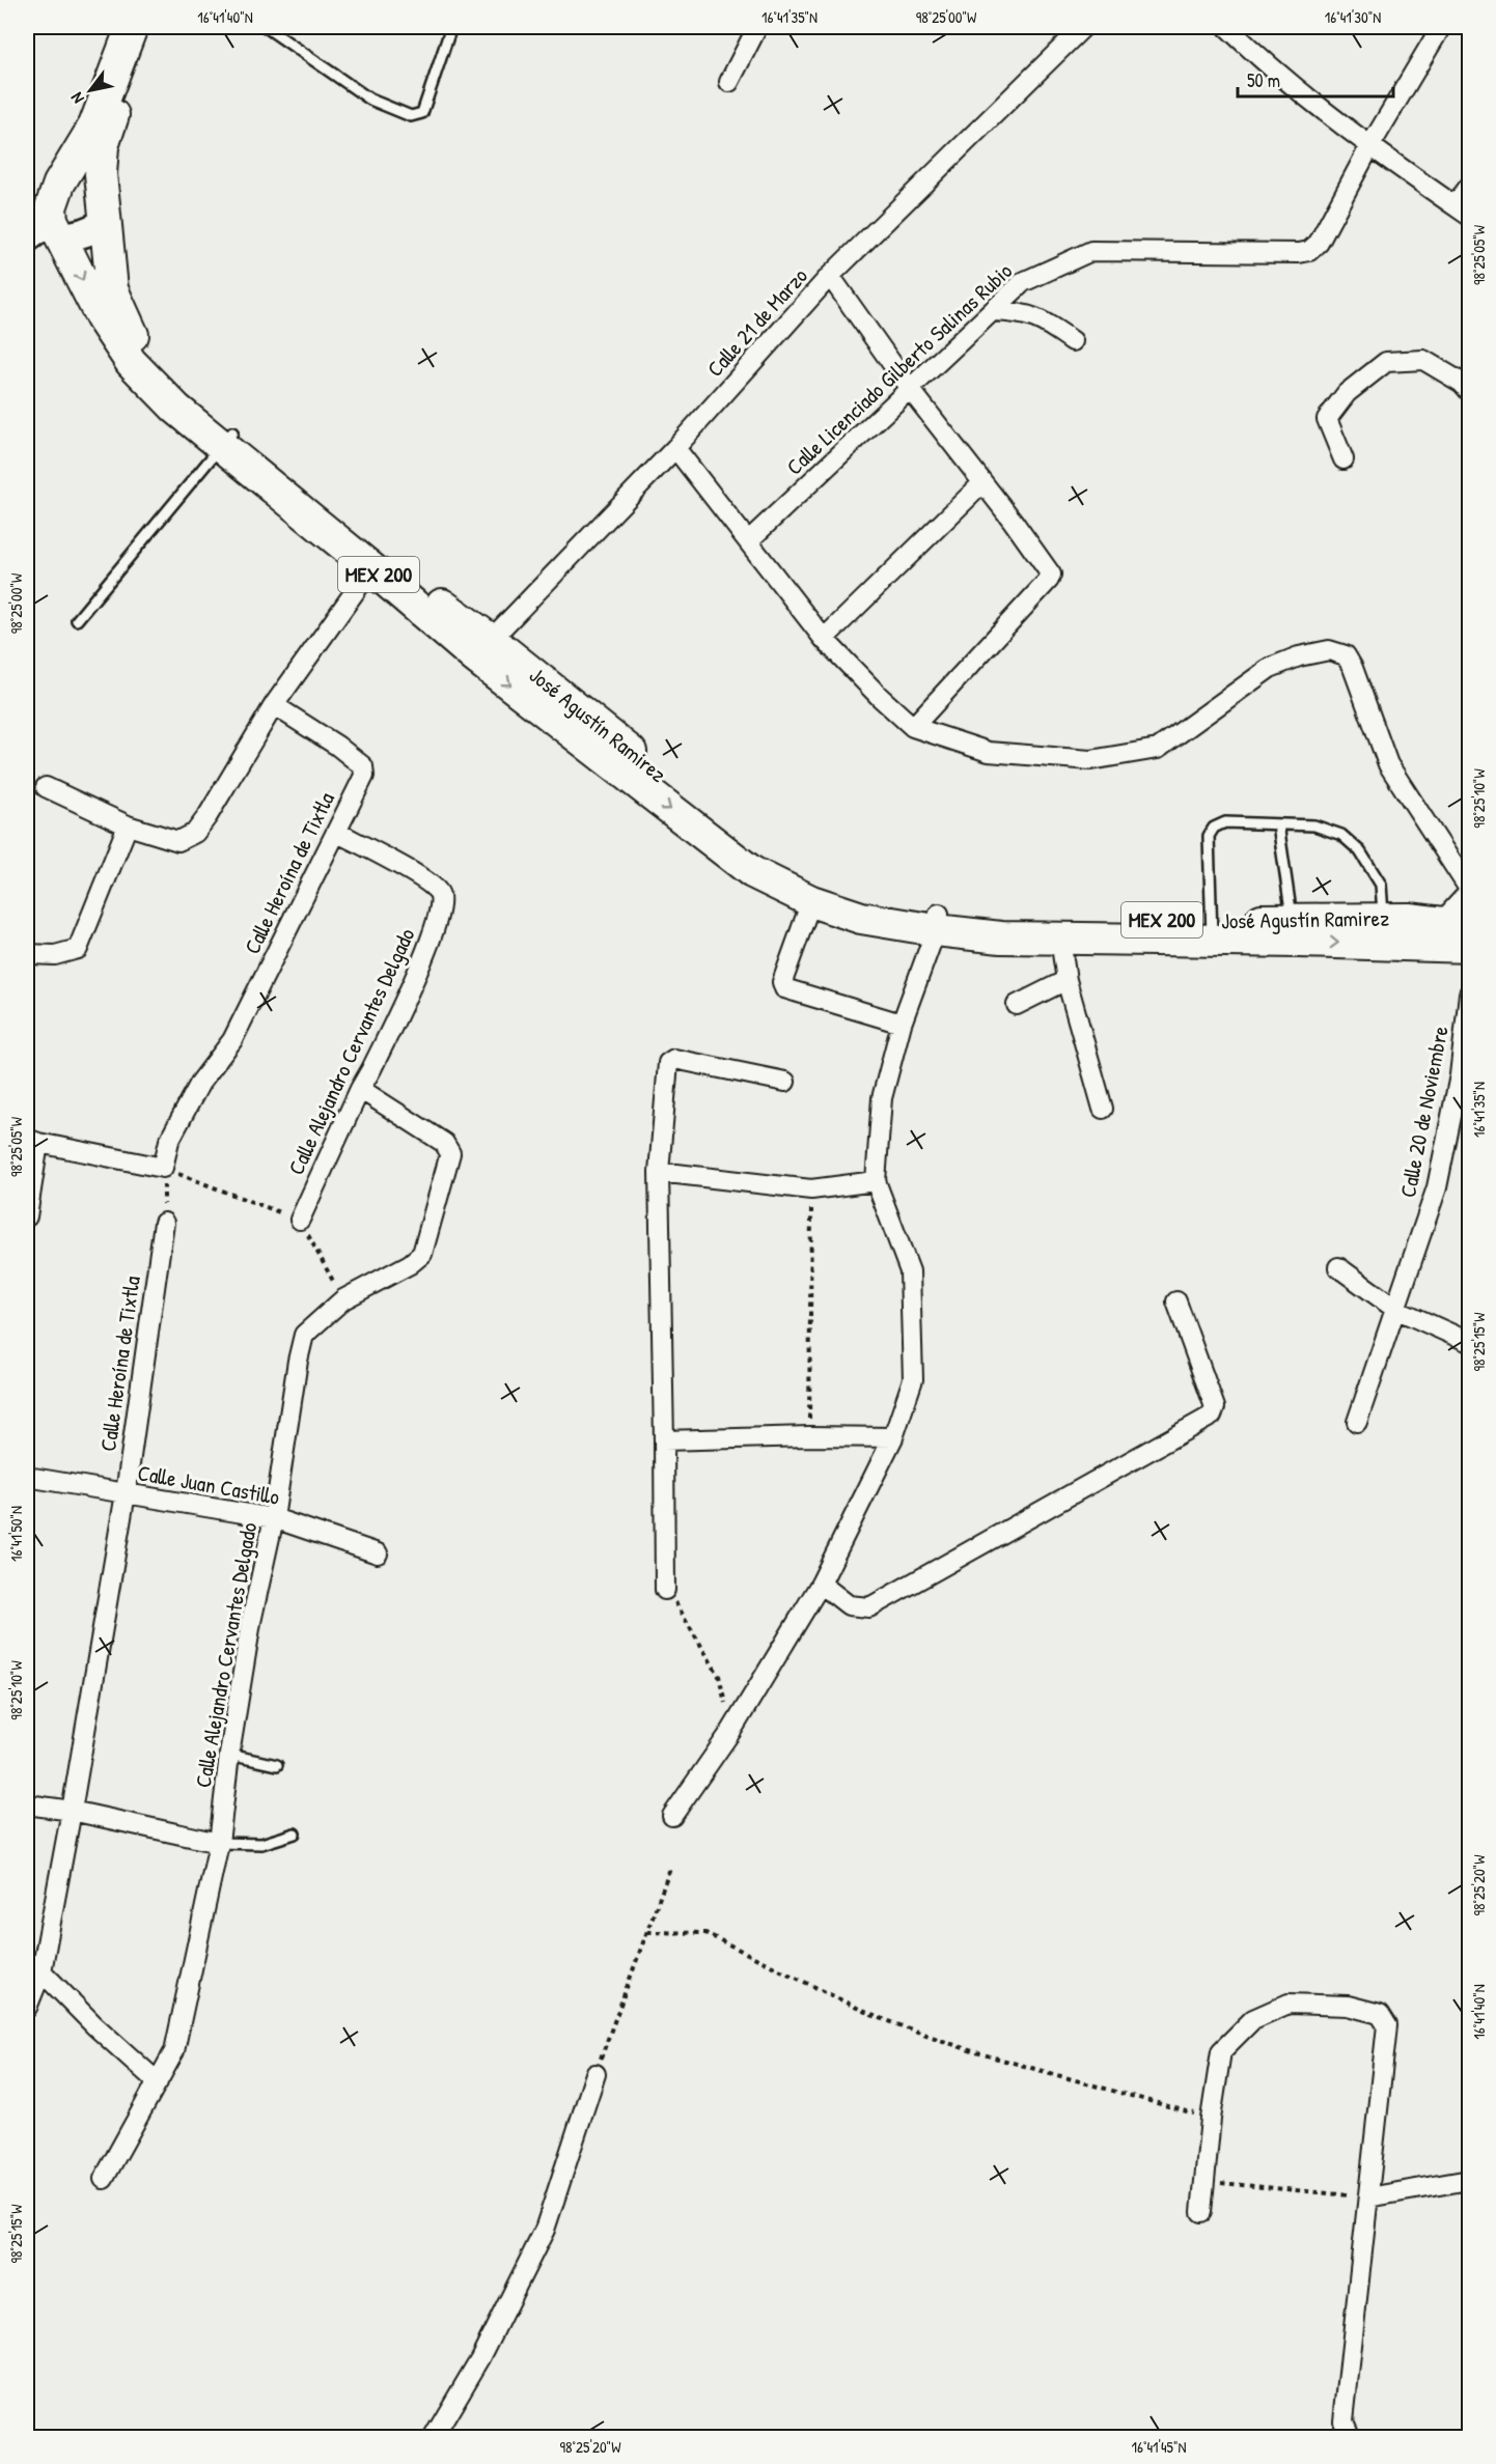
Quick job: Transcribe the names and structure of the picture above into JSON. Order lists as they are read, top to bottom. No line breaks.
{"streets":{"main road":["MEX 200","José Agustín Ramirez"],"street":["Calle 21 de Marzo","Calle Licenciado Gilberto Salinas Rubio","Calle Heroína de Tixtla","Calle Alejandro Cervantes Delgado","Calle 20 de Noviembre","Calle Juan Castillo"]},"crossings":[["Calle 21 de Marzo","José Agustín Ramirez"],["Calle Heroína de Tixtla","Calle Alejandro Cervantes Delgado"],["Calle Heroína de Tixtla","Calle Juan Castillo"],["Calle Alejandro Cervantes Delgado","Calle Juan Castillo"]],"scale_bar":"50 m","north":"bottom left","coordinates":["16°41'40\"N","16°41'35\"N","98°25'00\"W","16°41'30\"N","98°25'05\"W","98°25'10\"W","98°25'15\"W","16°41'50\"N","98°25'20\"W","16°41'45\"N"]}
